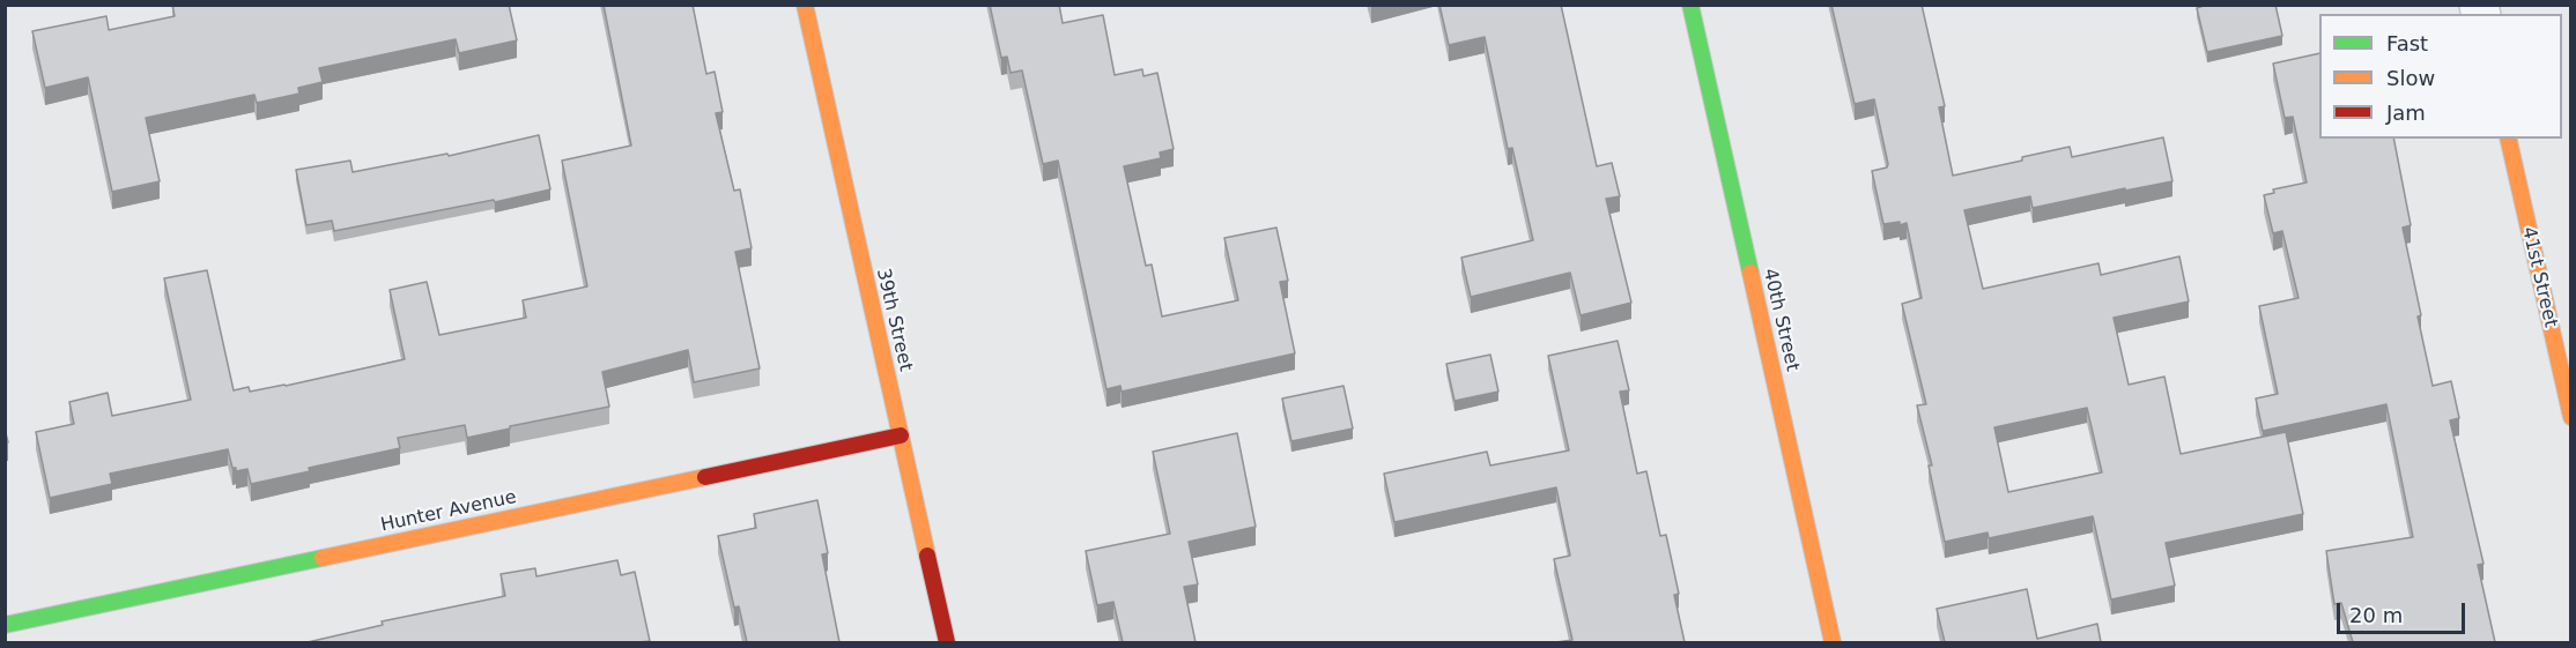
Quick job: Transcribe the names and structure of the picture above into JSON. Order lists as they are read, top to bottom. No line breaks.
{"streets":{"street":["41st Street","39th Street","40th Street","Hunter Avenue"]},"crossings":[["39th Street","Hunter Avenue"]],"legend":["Fast","Slow","Jam"],"scale_bar":"20 m"}
